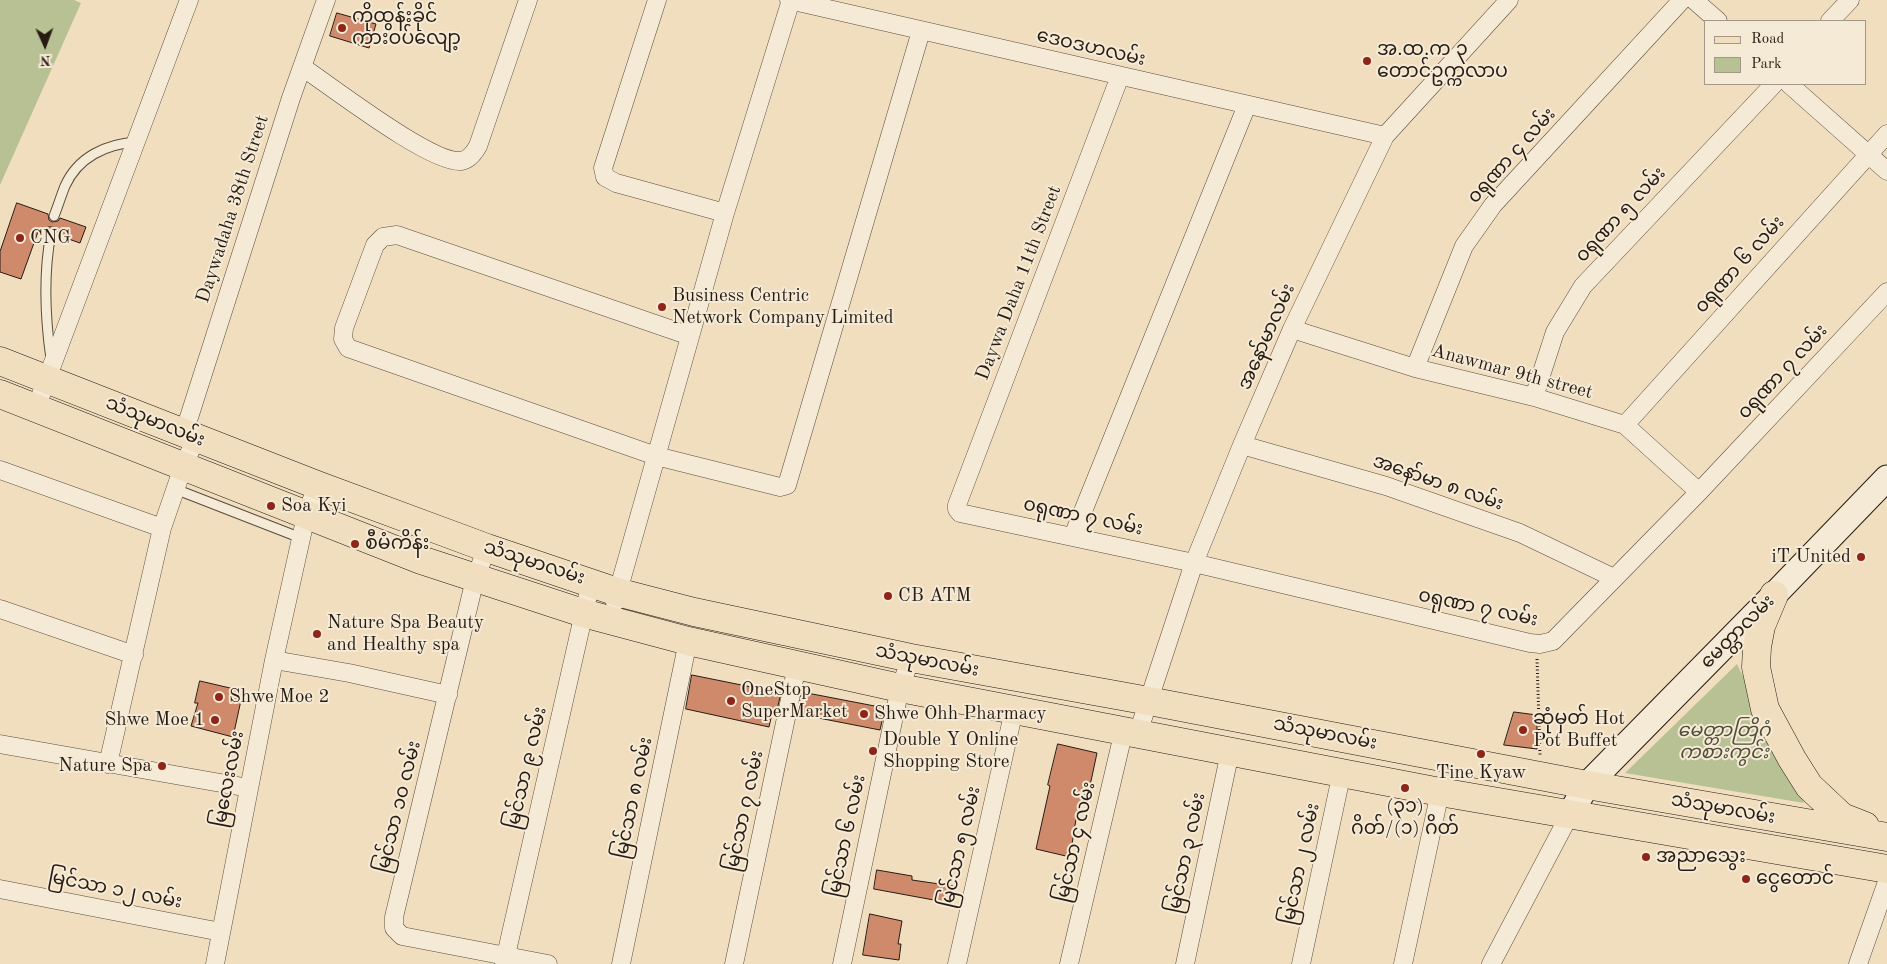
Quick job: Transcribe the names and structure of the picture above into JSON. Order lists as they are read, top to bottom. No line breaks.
{"streets":{"main road":["သံသုမာလမ်း","မေတ္တာလမ်း"],"street":["ဒေဝဒဟလမ်း","၀ရုဏာ ၄ လမ်း","Daywadaha 38th Street","၀ရုဏာ ၅ လမ်း","၀ရုဏာ ၆ လမ်း","Daywa Daha 11th Street","အနော်မာလမ်း","Anawmar 9th street","၀ရုဏာ ၇ လမ်း","အနော်မာ ၈ လမ်း","မြင်သာ ၉ လမ်း","မြလေးလမ်း","မြင်သာ ၈ လမ်း","မြင်သာ ၁၀ လမ်း","မြင်သာ ၇ လမ်း","မြင်သာ ၆ လမ်း","မြင်သာ ၄ လမ်း","မြင်သာ ၅ လမ်း","မြင်သာ ၃ လမ်း","မြင်သာ ၂ လမ်း","မြင်သာ ၁၂ လမ်း"]},"crossings":[["ဒေဝဒဟလမ်း","Daywa Daha 11th Street"],["ဒေဝဒဟလမ်း","အနော်မာလမ်း"],["၀ရုဏာ ၄ လမ်း","Anawmar 9th street"],["Daywadaha 38th Street","သံသုမာလမ်း"],["၀ရုဏာ ၅ လမ်း","Anawmar 9th street"],["၀ရုဏာ ၆ လမ်း","Anawmar 9th street"],["Daywa Daha 11th Street","၀ရုဏာ ၇ လမ်း"],["အနော်မာလမ်း","Anawmar 9th street"],["အနော်မာလမ်း","၀ရုဏာ ၇ လမ်း"],["အနော်မာလမ်း","သံသုမာလမ်း"],["အနော်မာလမ်း","အနော်မာ ၈ လမ်း"],["အနော်မာလမ်း","မြင်သာ ၄ လမ်း"],["Anawmar 9th street","၀ရုဏာ ၇ လမ်း"],["၀ရုဏာ ၇ လမ်း","အနော်မာ ၈ လမ်း"],["သံသုမာလမ်း","မေတ္တာလမ်း"],["သံသုမာလမ်း","မြင်သာ ၉ လမ်း"],["သံသုမာလမ်း","မြလေးလမ်း"],["သံသုမာလမ်း","မြင်သာ ၈ လမ်း"],["သံသုမာလမ်း","မြင်သာ ၁၀ လမ်း"],["သံသုမာလမ်း","မြင်သာ ၇ လမ်း"],["သံသုမာလမ်း","မြင်သာ ၆ လမ်း"],["သံသုမာလမ်း","မြင်သာ ၄ လမ်း"],["သံသုမာလမ်း","မြင်သာ ၅ လမ်း"],["သံသုမာလမ်း","မြင်သာ ၃ လမ်း"],["သံသုမာလမ်း","မြင်သာ ၂ လမ်း"],["မြင်သာ ၉ လမ်း","မြင်သာ ၁၀ လမ်း"],["မြလေးလမ်း","မြင်သာ ၁၂ လမ်း"]],"parks":["မေတ္တာတြိဂံ ကစားကွင်း"],"places":["ကိုထွန်းခိုင် ကားဝပ်လျော့","အ.ထ.က ၃ တောင်ဥက္ကလာပ","CNG","Business Centric Network Company Limited","Soa Kyi","စီမံကိန်း","iT United","CB ATM","Nature Spa Beauty and Healthy spa","Shwe Moe 2","OneStop SuperMarket","Shwe Ohh Pharmacy","Shwe Moe 1","ဆုံမှတ် Hot Pot Buffet","Double Y Online Shopping Store","Tine Kyaw","Nature Spa","(၃၁) ဂိတ်/(၁) ဂိတ်","အညာသွေး","ငွေတောင်"],"legend":["Road","Park"],"north":"bottom"}
